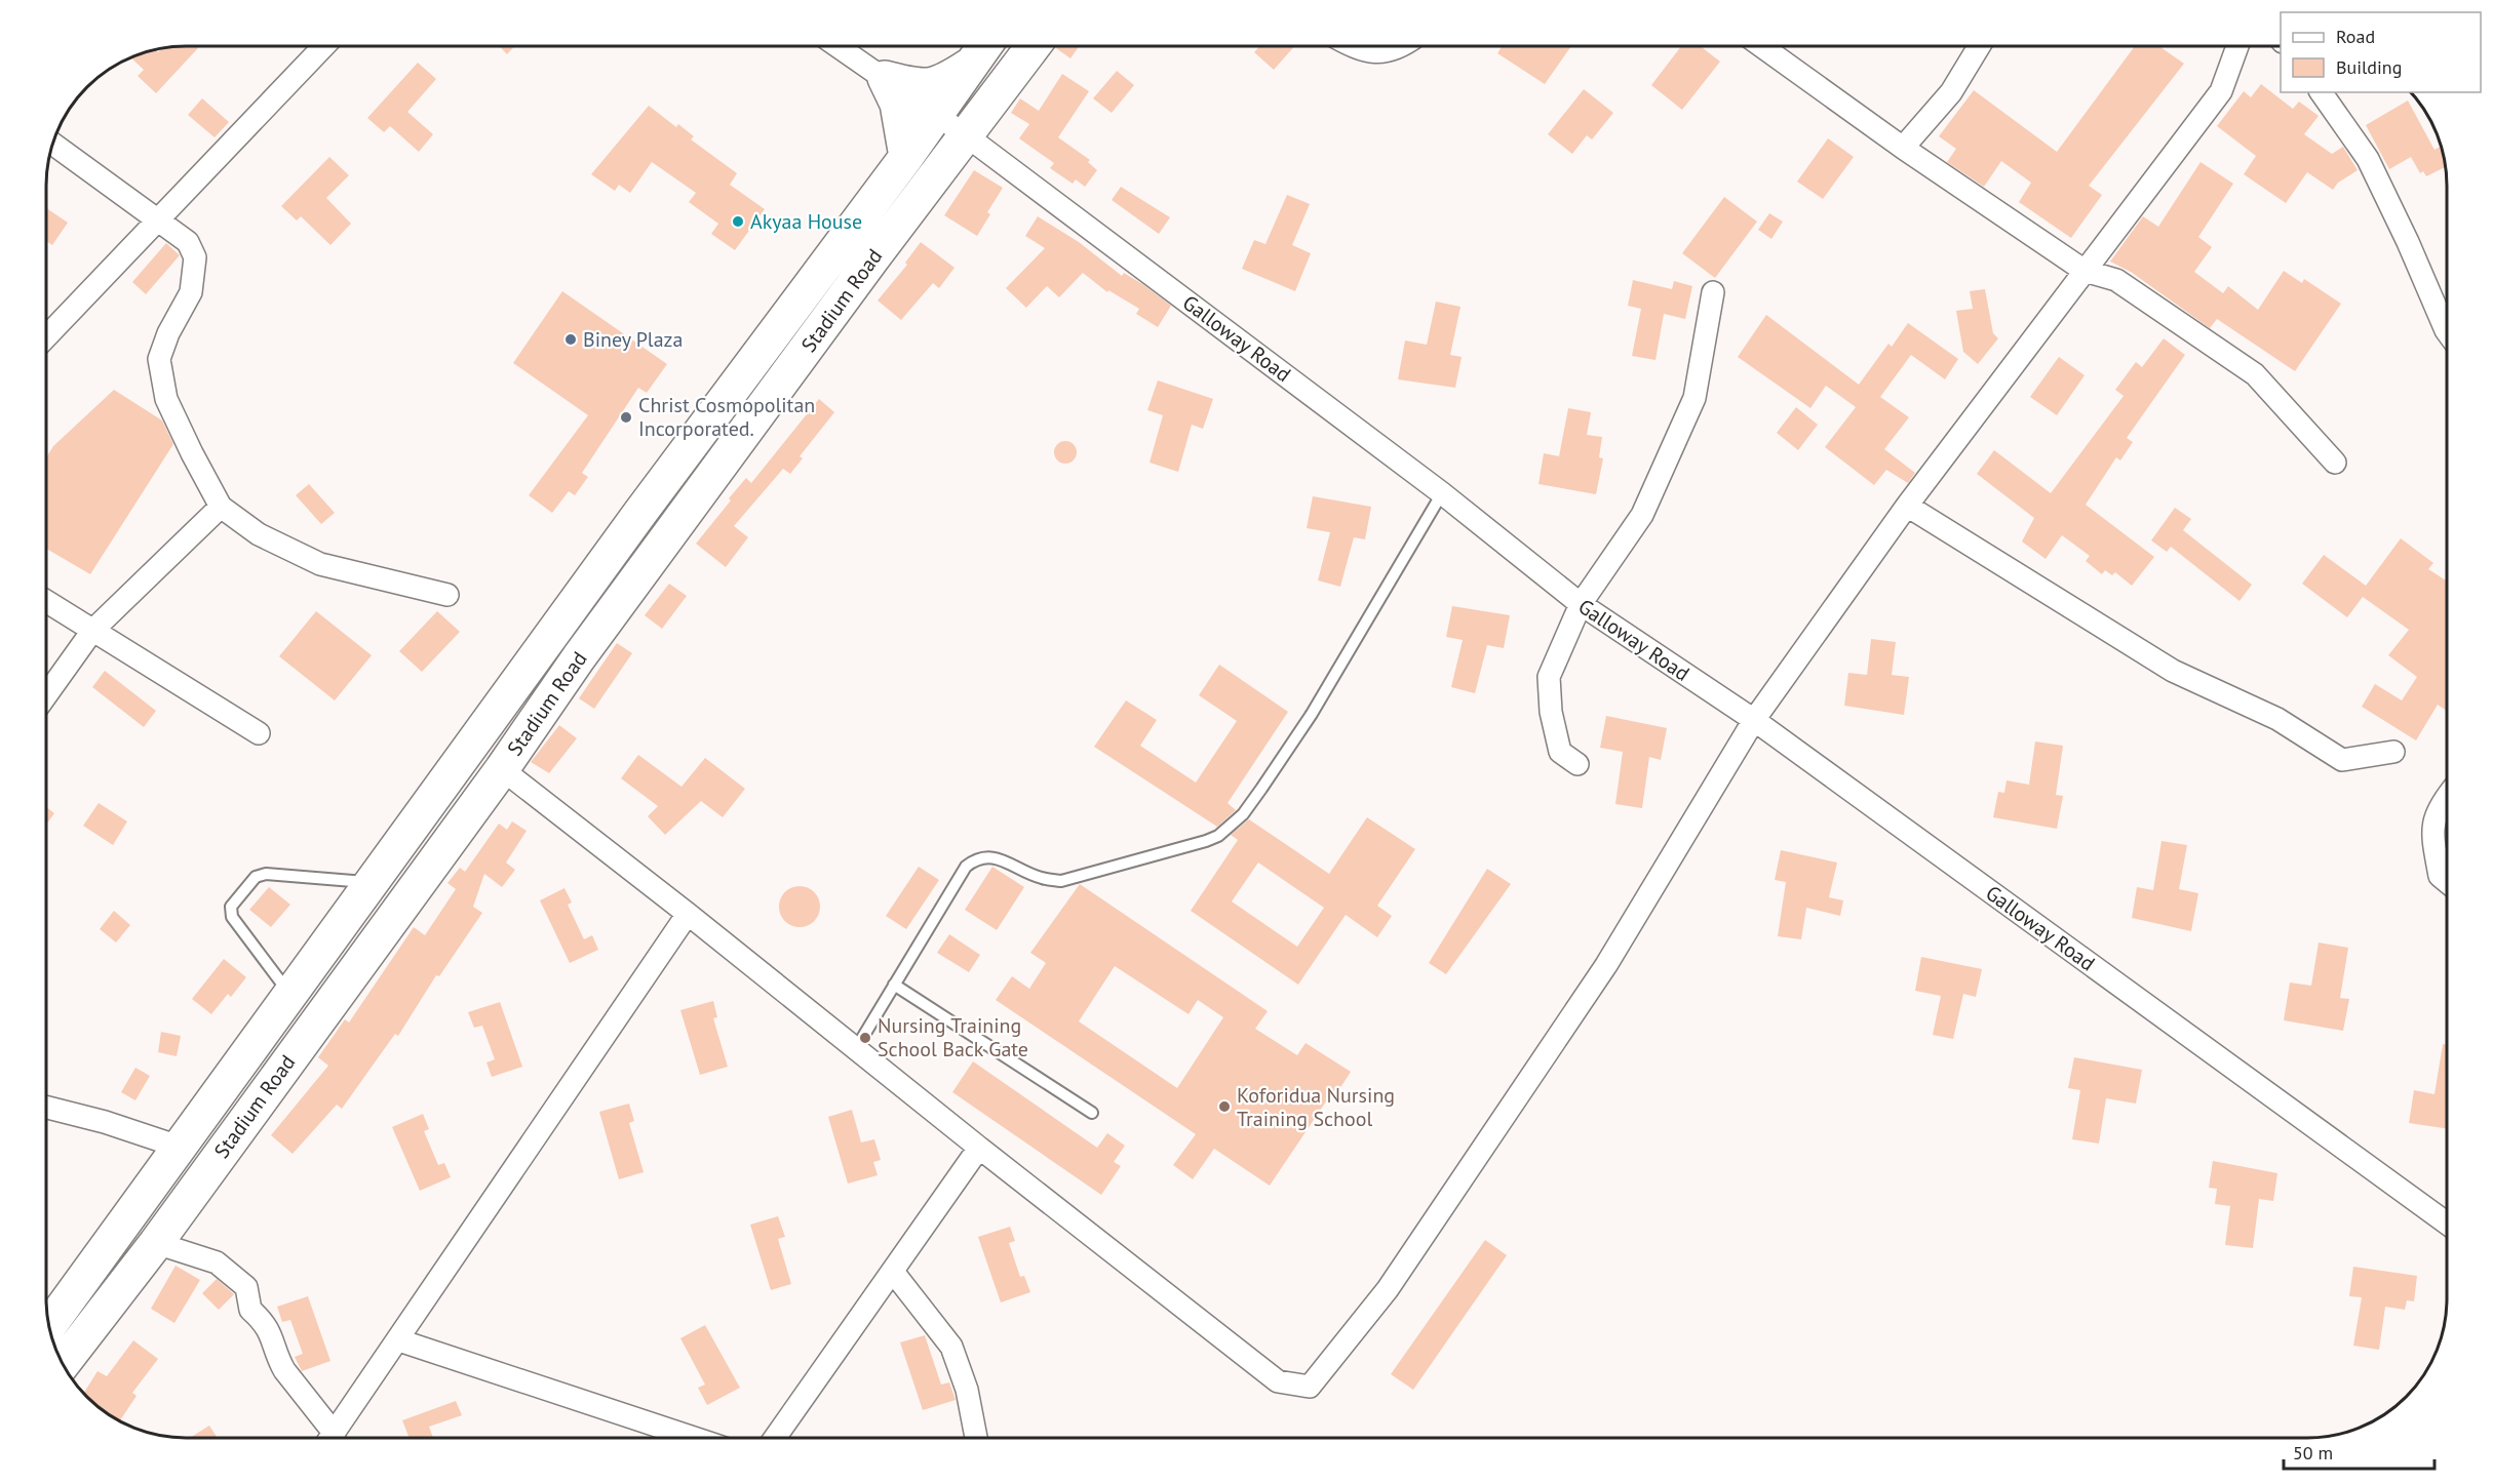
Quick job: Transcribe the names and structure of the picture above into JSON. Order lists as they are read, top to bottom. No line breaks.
{"streets":{"main road":["Stadium Road"],"street":["Galloway Road"]},"crossings":[["Stadium Road","Galloway Road"]],"places":["Akyaa House","Biney Plaza","Christ Cosmopolitan Incorporated.","Nursing Training School Back Gate","Koforidua Nursing Training School"],"legend":["Road","Building"],"scale_bar":"50 m"}
